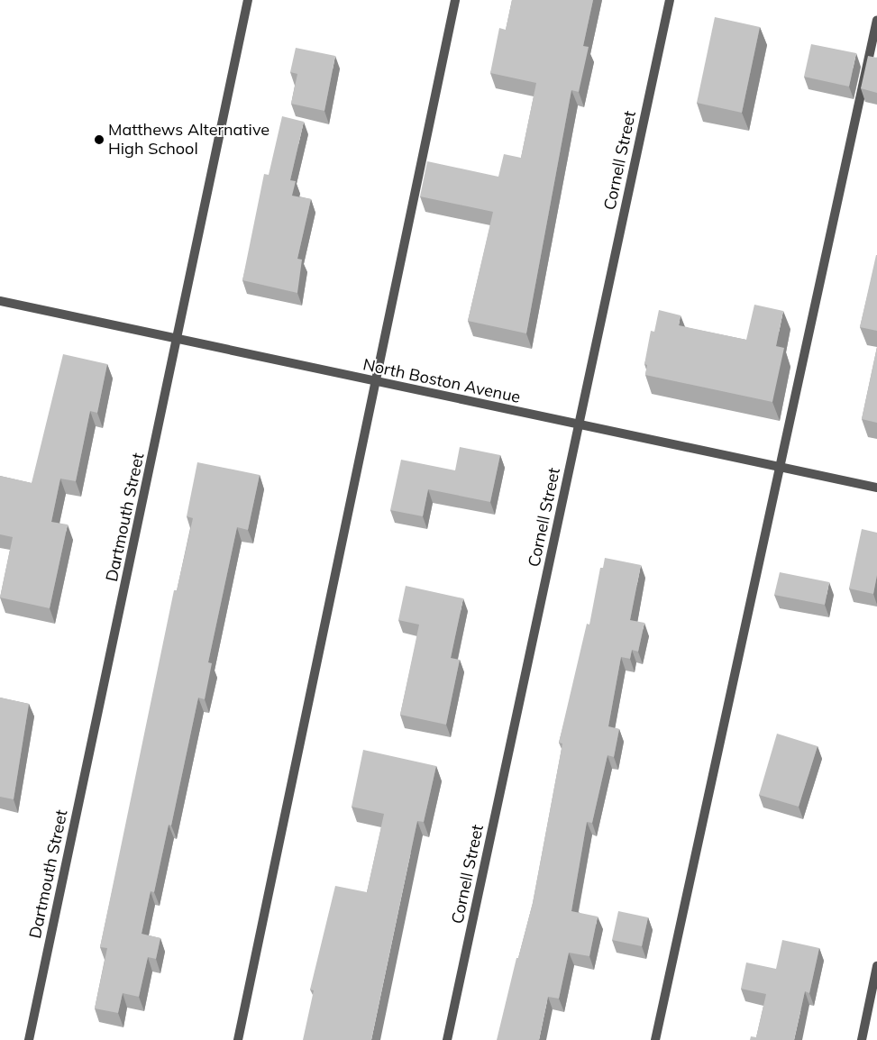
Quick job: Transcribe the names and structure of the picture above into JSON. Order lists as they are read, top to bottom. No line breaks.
{"streets":{"street":["Cornell Street","North Boston Avenue","Dartmouth Street"]},"crossings":[["Cornell Street","North Boston Avenue"],["North Boston Avenue","Dartmouth Street"]],"places":["Matthews Alternative High School"]}
